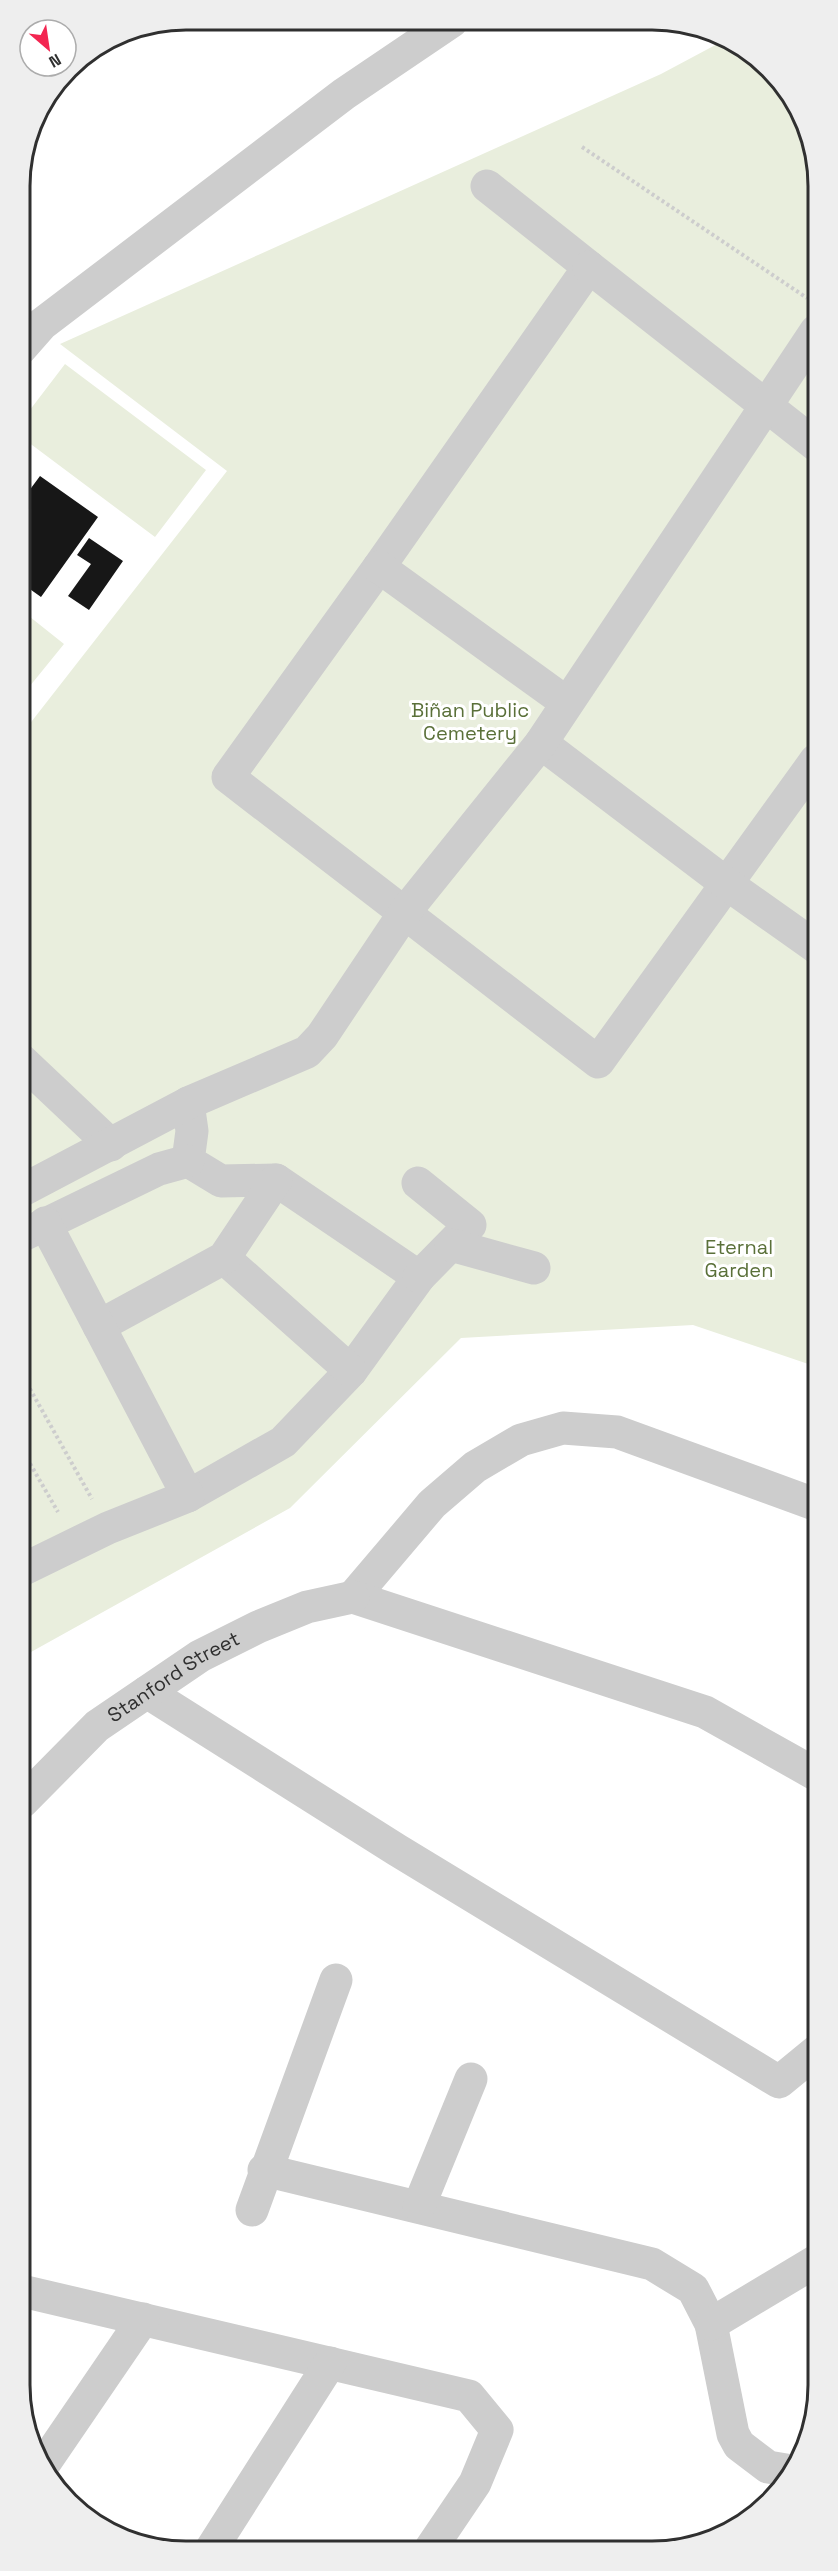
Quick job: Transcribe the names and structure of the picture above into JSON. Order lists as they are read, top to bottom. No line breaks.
{"streets":{"street":["Stanford Street"]},"parks":["Biñan Public Cemetery","Eternal Garden"],"north":"bottom right"}
